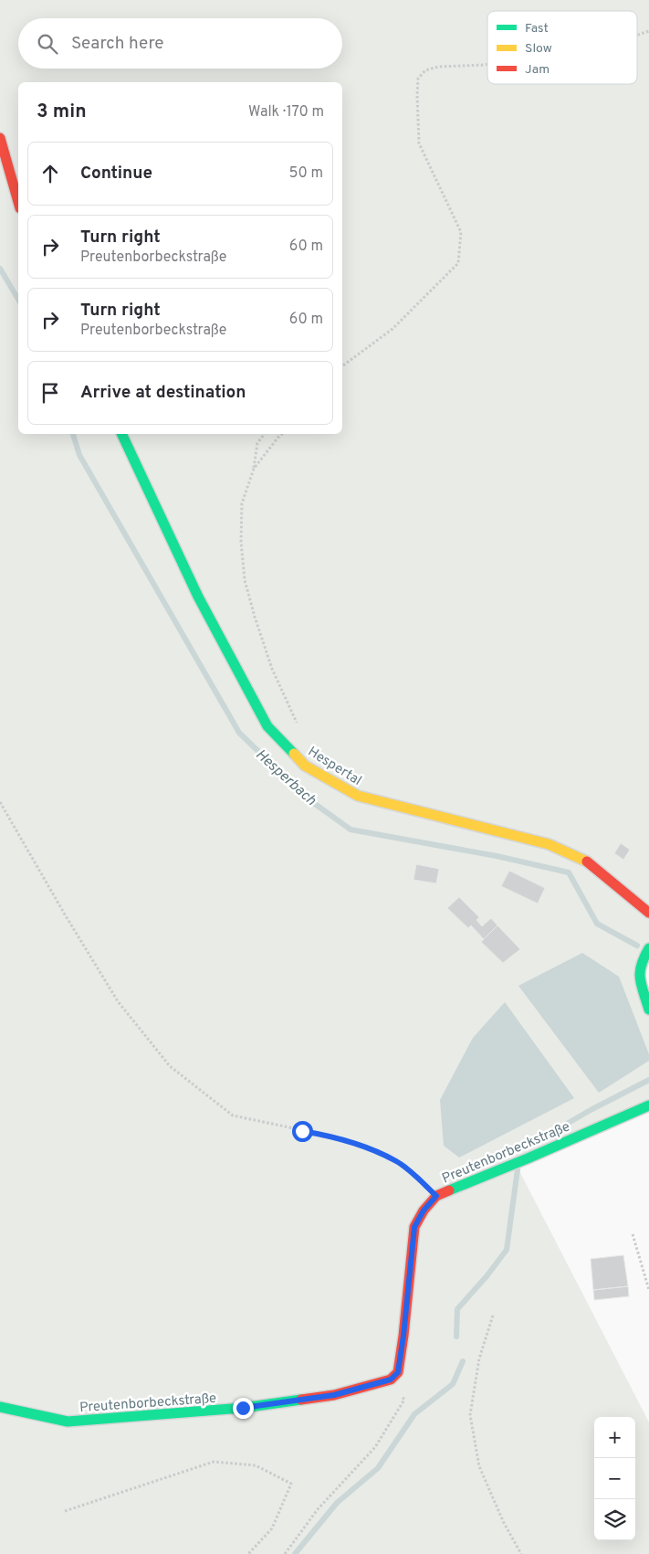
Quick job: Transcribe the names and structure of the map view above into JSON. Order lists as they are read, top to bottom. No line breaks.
{"streets":{"street":["Hespertal","Preutenborbeckstraße"]},"water":["Hesperbach"],"legend":["Fast","Slow","Jam"],"page":{"search":"Search here","heading":["3 min","Walk · 170 m"],"list":[["Continue","50 m"],["Turn right","Preutenborbeckstraße","60 m"],["Turn right","Preutenborbeckstraße","60 m"],"Arrive at destination"],"map_buttons":["+","−"]}}
